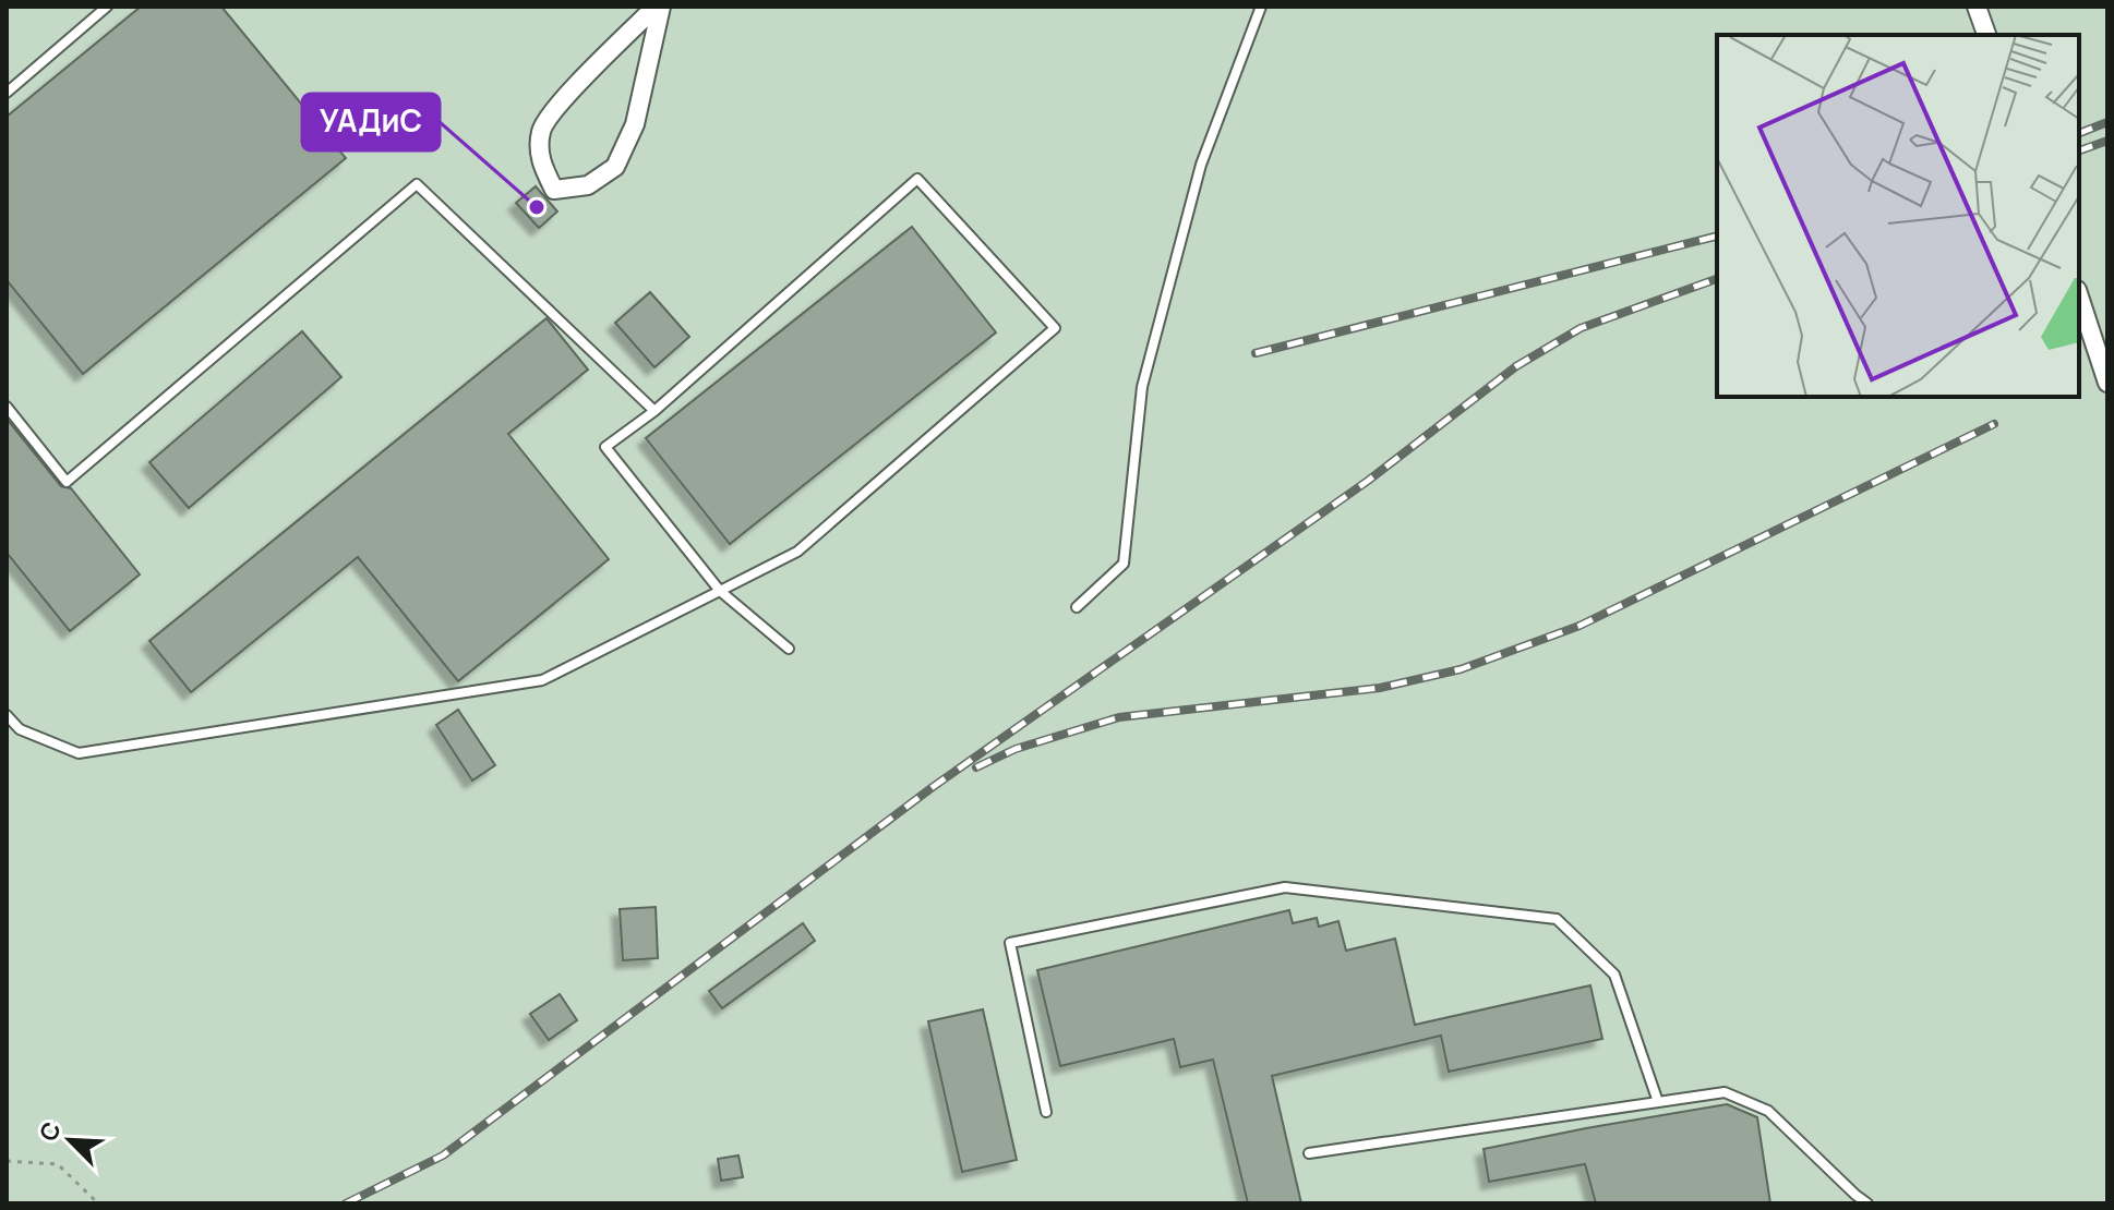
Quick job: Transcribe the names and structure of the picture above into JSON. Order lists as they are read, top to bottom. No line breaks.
{"places":["УАДиС"],"north":"top left"}
